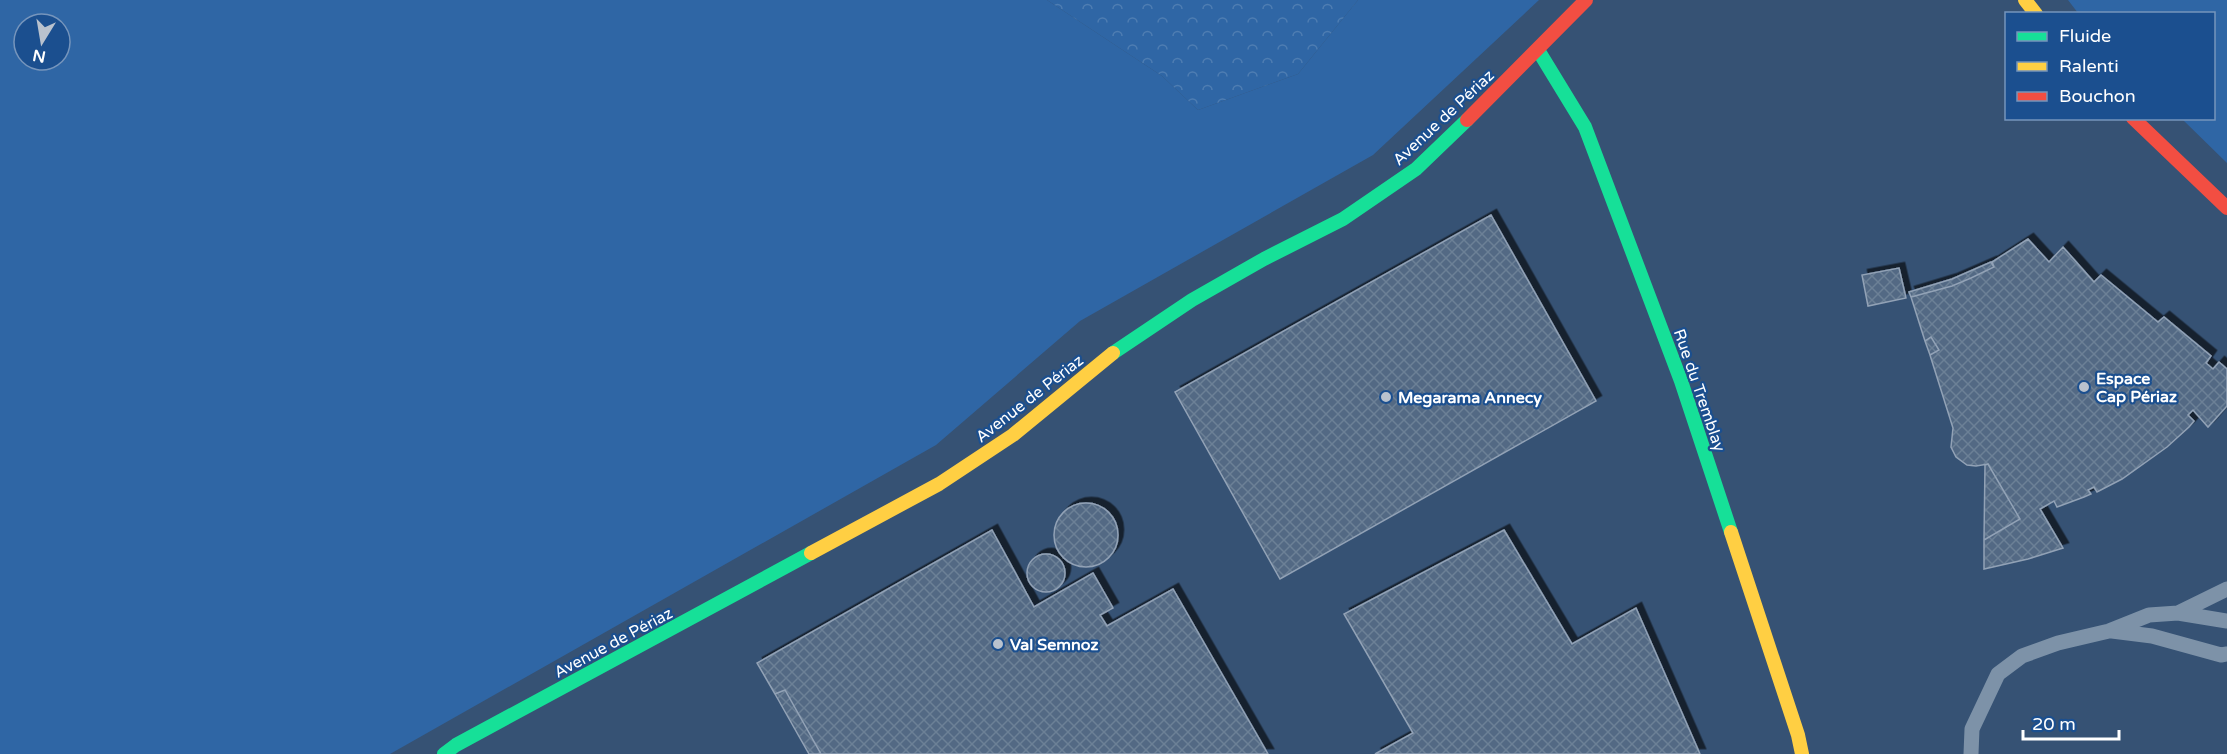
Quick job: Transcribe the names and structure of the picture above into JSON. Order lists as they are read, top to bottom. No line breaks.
{"streets":{"street":["Avenue de Périaz","Rue du Tremblay"]},"crossings":[["Avenue de Périaz","Rue du Tremblay"]],"places":["Espace Cap Périaz","Megarama Annecy","Val Semnoz"],"legend":["Fluide","Ralenti","Bouchon"],"scale_bar":"20 m","north":"bottom"}
